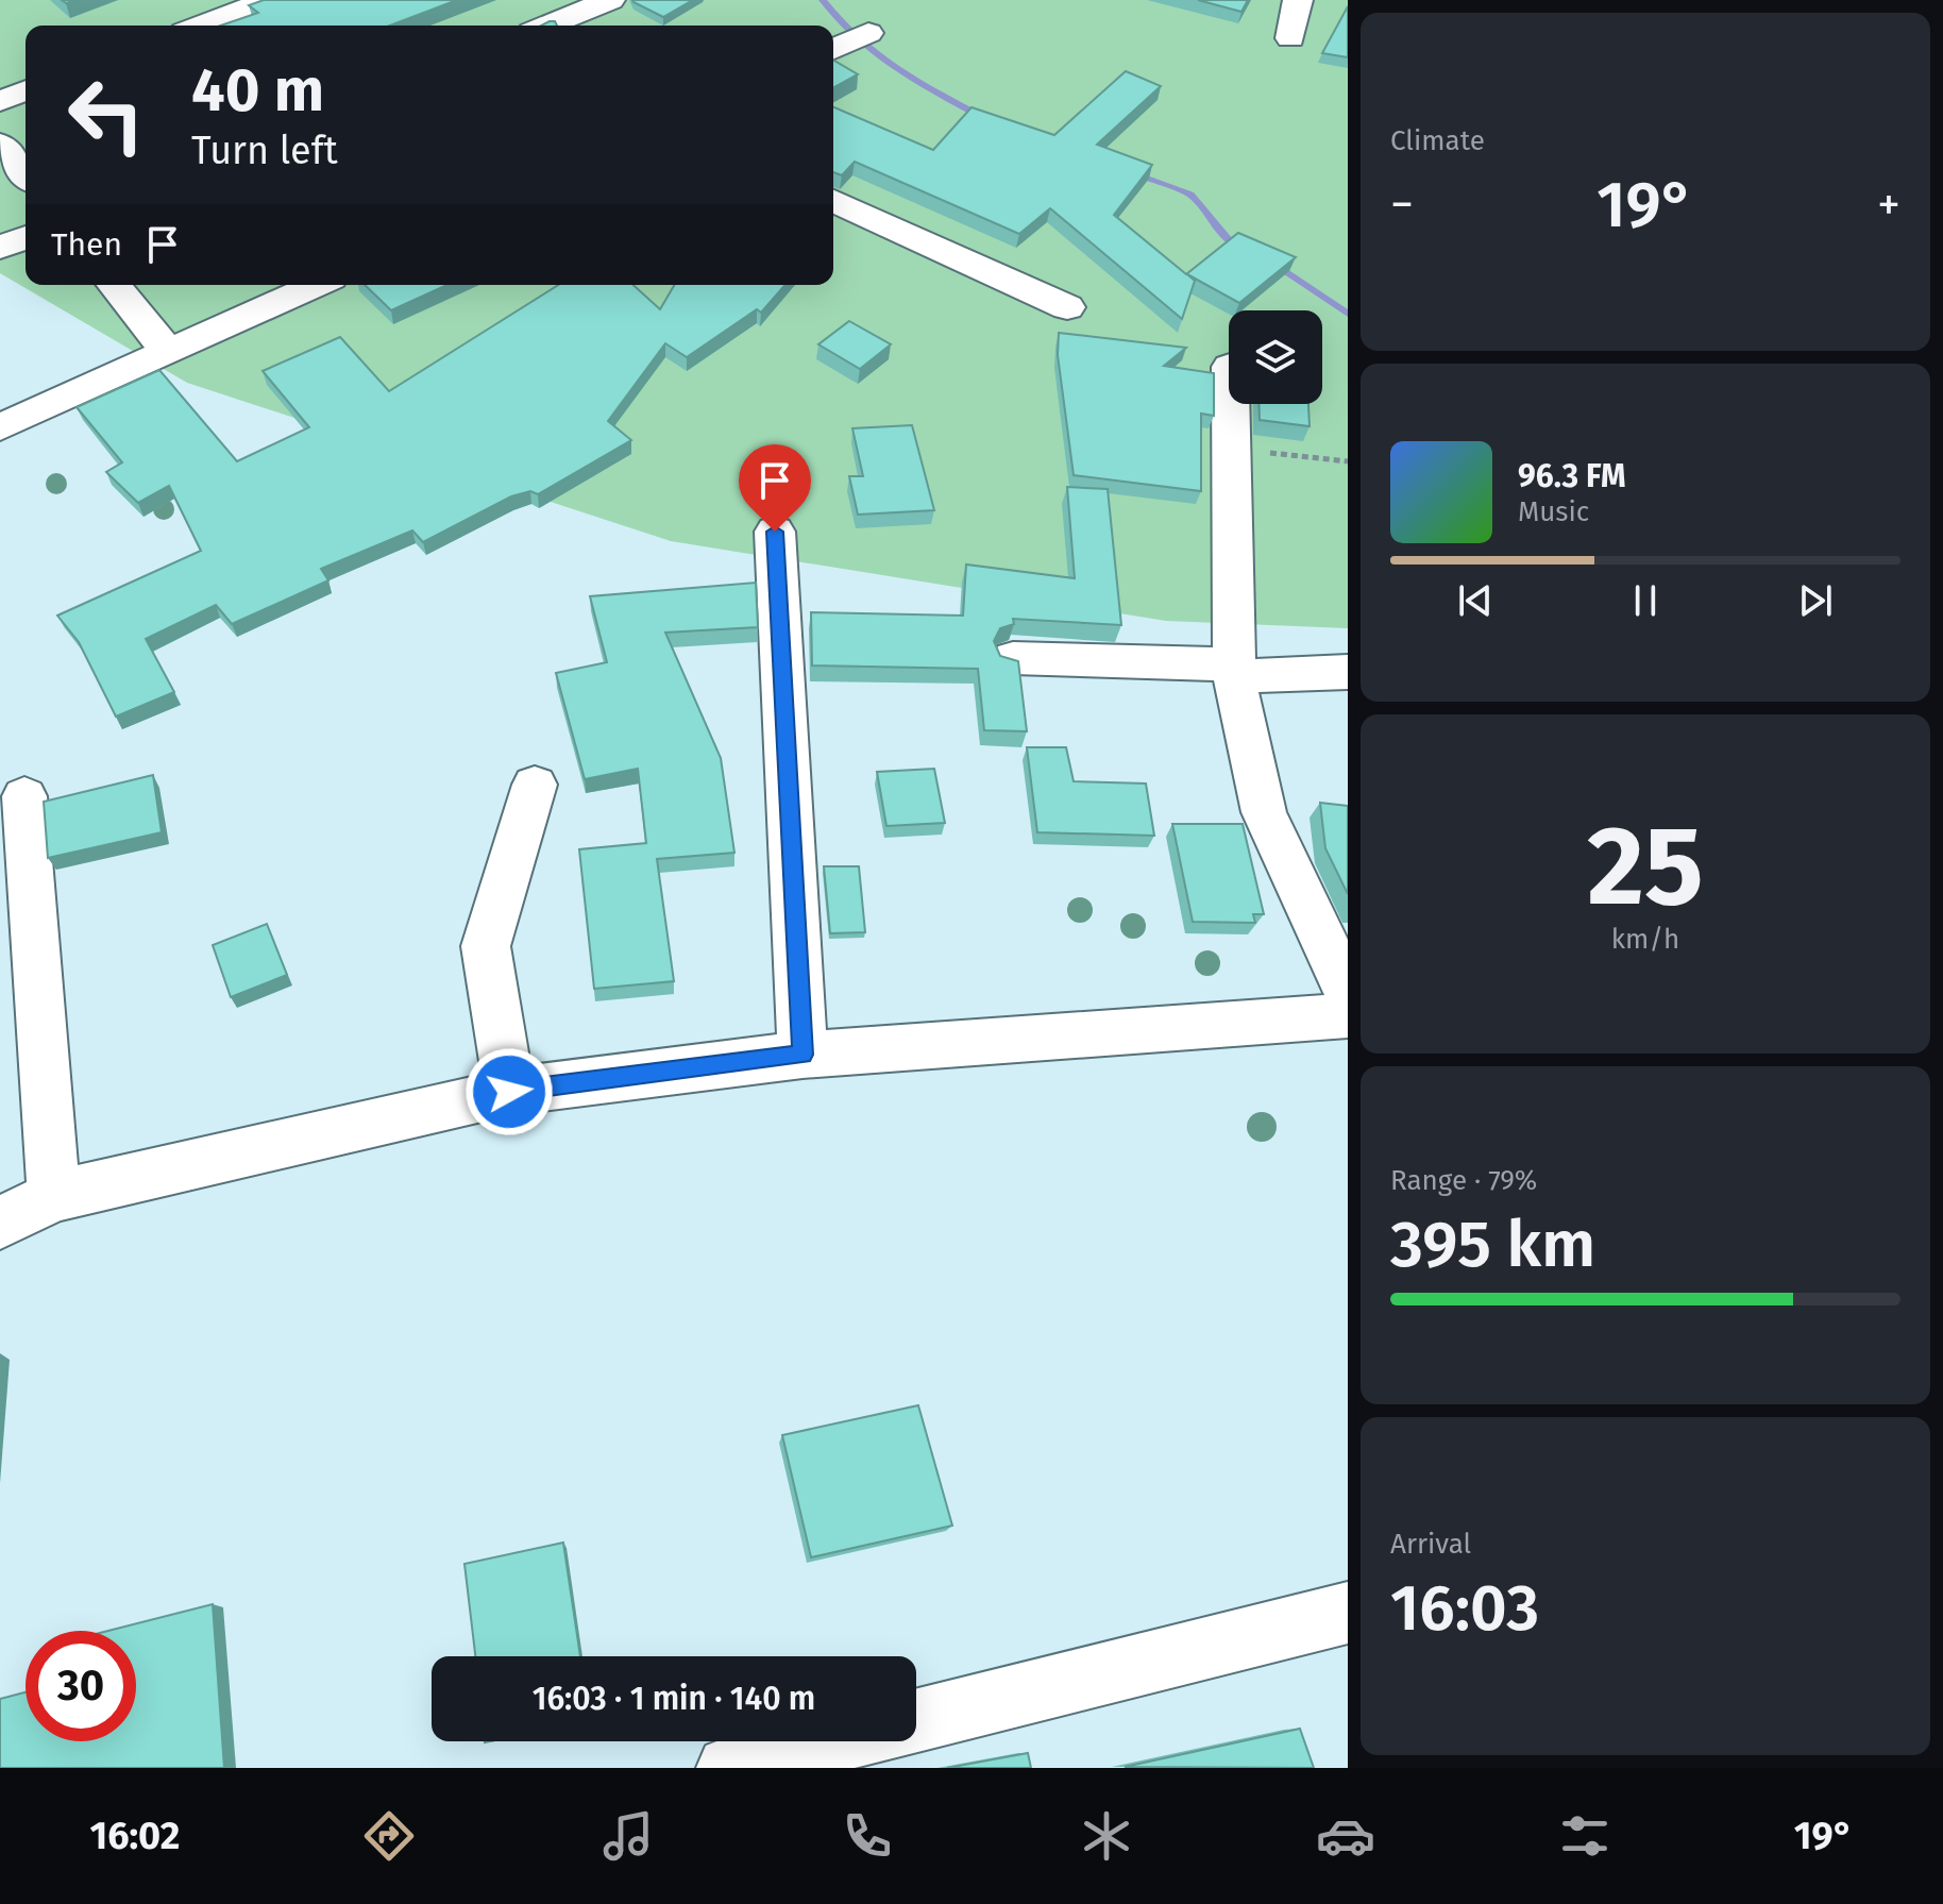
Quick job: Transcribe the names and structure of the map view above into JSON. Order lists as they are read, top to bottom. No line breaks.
{"page":{"tile":["Climate",["25","km/h"],["Range · 79%","395 km"],["Arrival","16:03"]],"turn":["40 m","Turn left"],"heat":["−","19°","+"],"then":"Then","song":["96.3 FM","Music"],"limit":"30","trip":"16:03 · 1 min · 140 m","tabs":["16:02","19°"]}}
